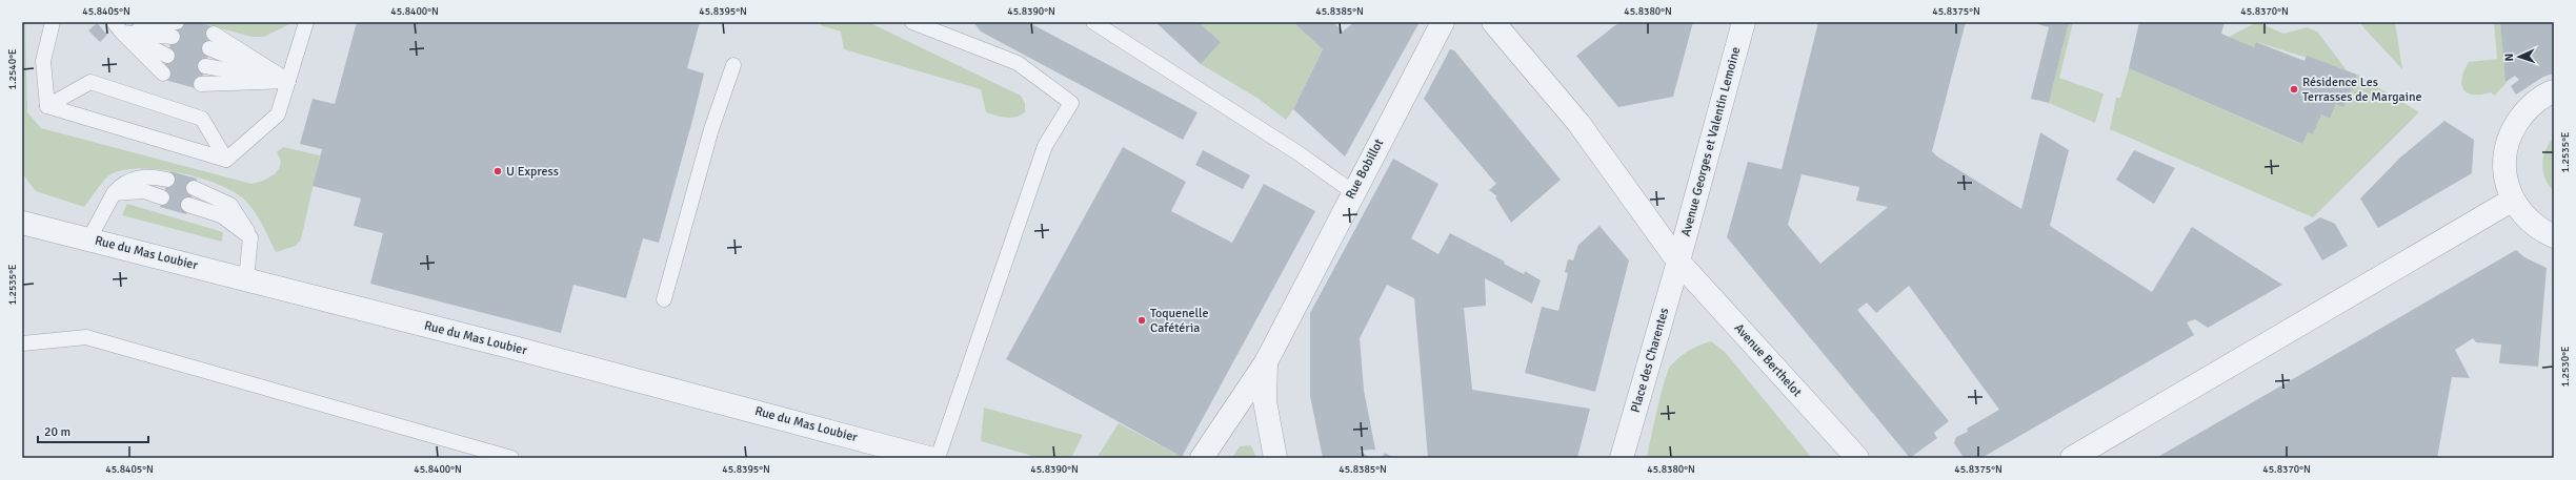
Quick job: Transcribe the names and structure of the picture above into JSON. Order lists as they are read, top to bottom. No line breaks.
{"streets":{"street":["Avenue Georges et Valentin Lemoine","Rue Bobillot","Rue du Mas Loubier","Place des Charentes","Avenue Berthelot"]},"crossings":[["Avenue Georges et Valentin Lemoine","Place des Charentes"],["Avenue Georges et Valentin Lemoine","Avenue Berthelot"],["Place des Charentes","Avenue Berthelot"]],"places":["Résidence Les Terrasses de Margaine","U Express","Toquenelle Cafétéria"],"scale_bar":"20 m","north":"left","coordinates":["45.8405°N","45.8400°N","45.8395°N","45.8390°N","45.8385°N","45.8380°N","45.8375°N","45.8370°N","1.2540°E","1.2535°E","1.2530°E"]}
